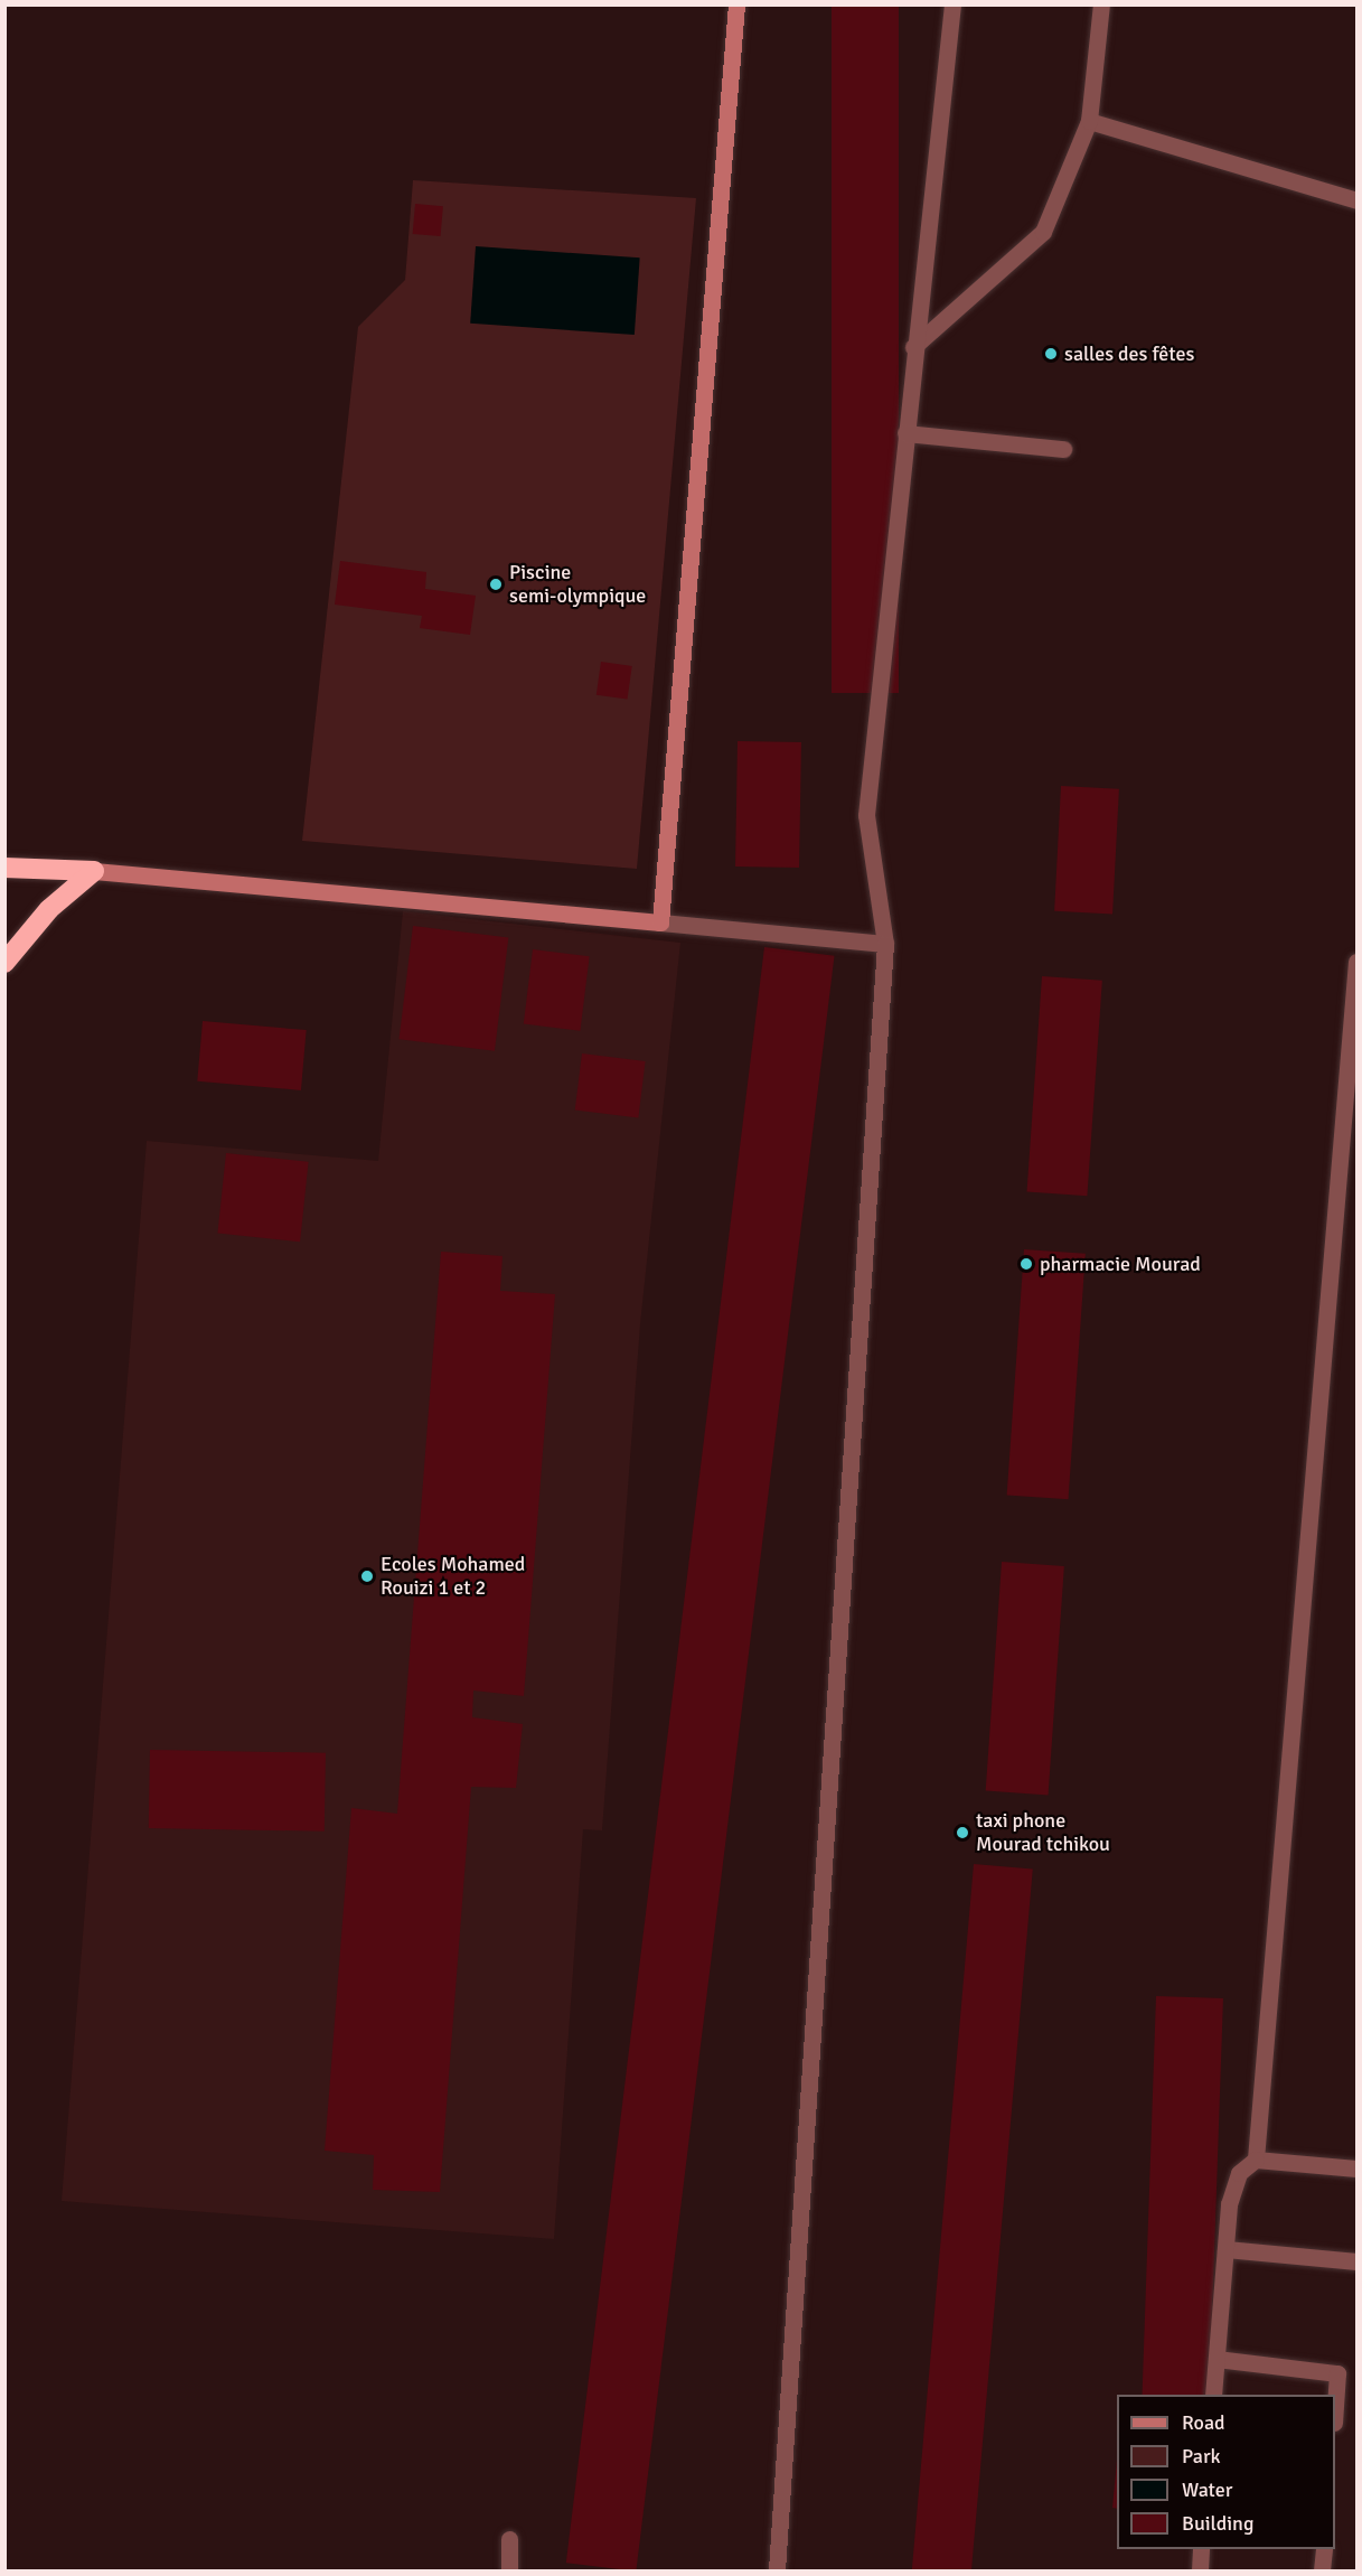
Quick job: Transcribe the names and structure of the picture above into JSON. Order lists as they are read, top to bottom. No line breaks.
{"places":["salles des fêtes","Piscine semi-olympique","pharmacie Mourad","Ecoles Mohamed Rouizi 1 et 2","taxi phone Mourad tchikou"],"legend":["Road","Park","Water","Building"]}
